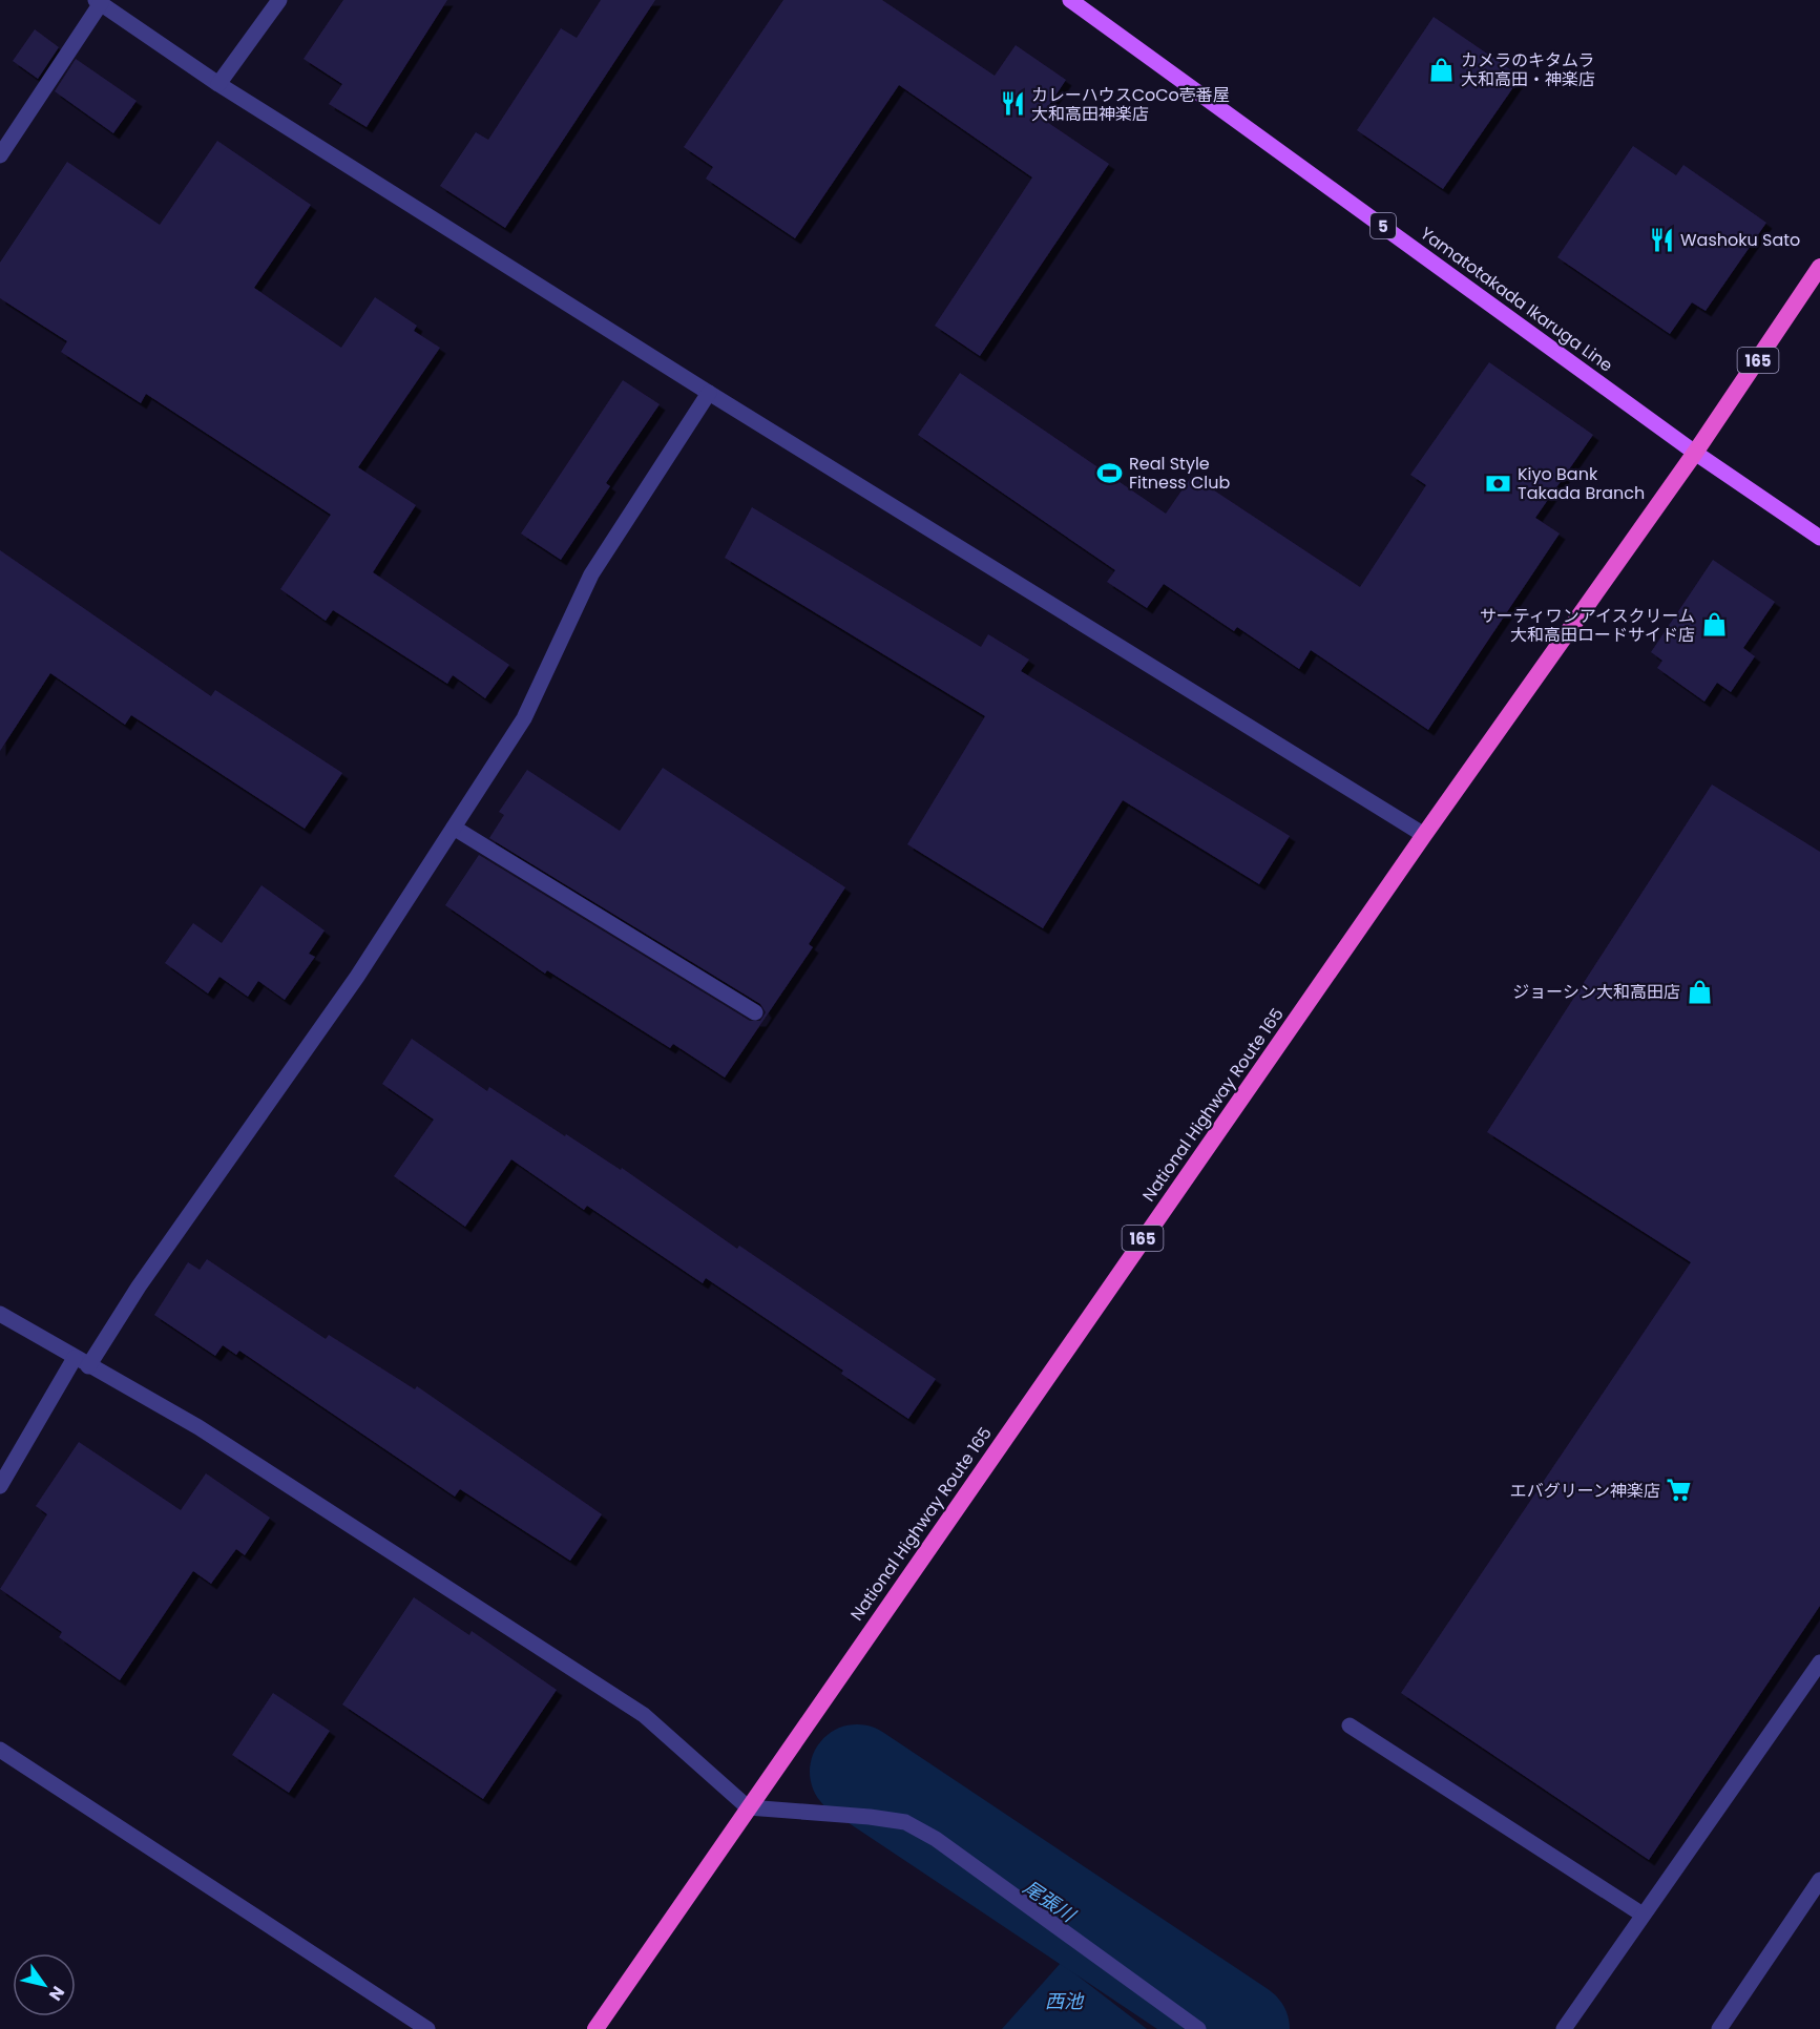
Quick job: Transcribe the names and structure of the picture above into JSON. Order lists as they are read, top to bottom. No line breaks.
{"streets":{"highway":["165","National Highway Route 165"],"main road":["5","Yamatotakada Ikaruga Line"]},"crossings":[["Yamatotakada Ikaruga Line","National Highway Route 165"]],"water":["尾張川","西池"],"places":{"shop":["カメラのキタムラ 大和高田・神楽店","サーティワンアイスクリーム 大和高田ロードサイド店","ジョーシン大和高田店"],"restaurant":["カレーハウスCoCo壱番屋 大和高田神楽店","Washoku Sato"],"sports":["Real Style Fitness Club"],"bank":["Kiyo Bank Takada Branch"],"supermarket":["エバグリーン神楽店"]},"north":"bottom right"}
